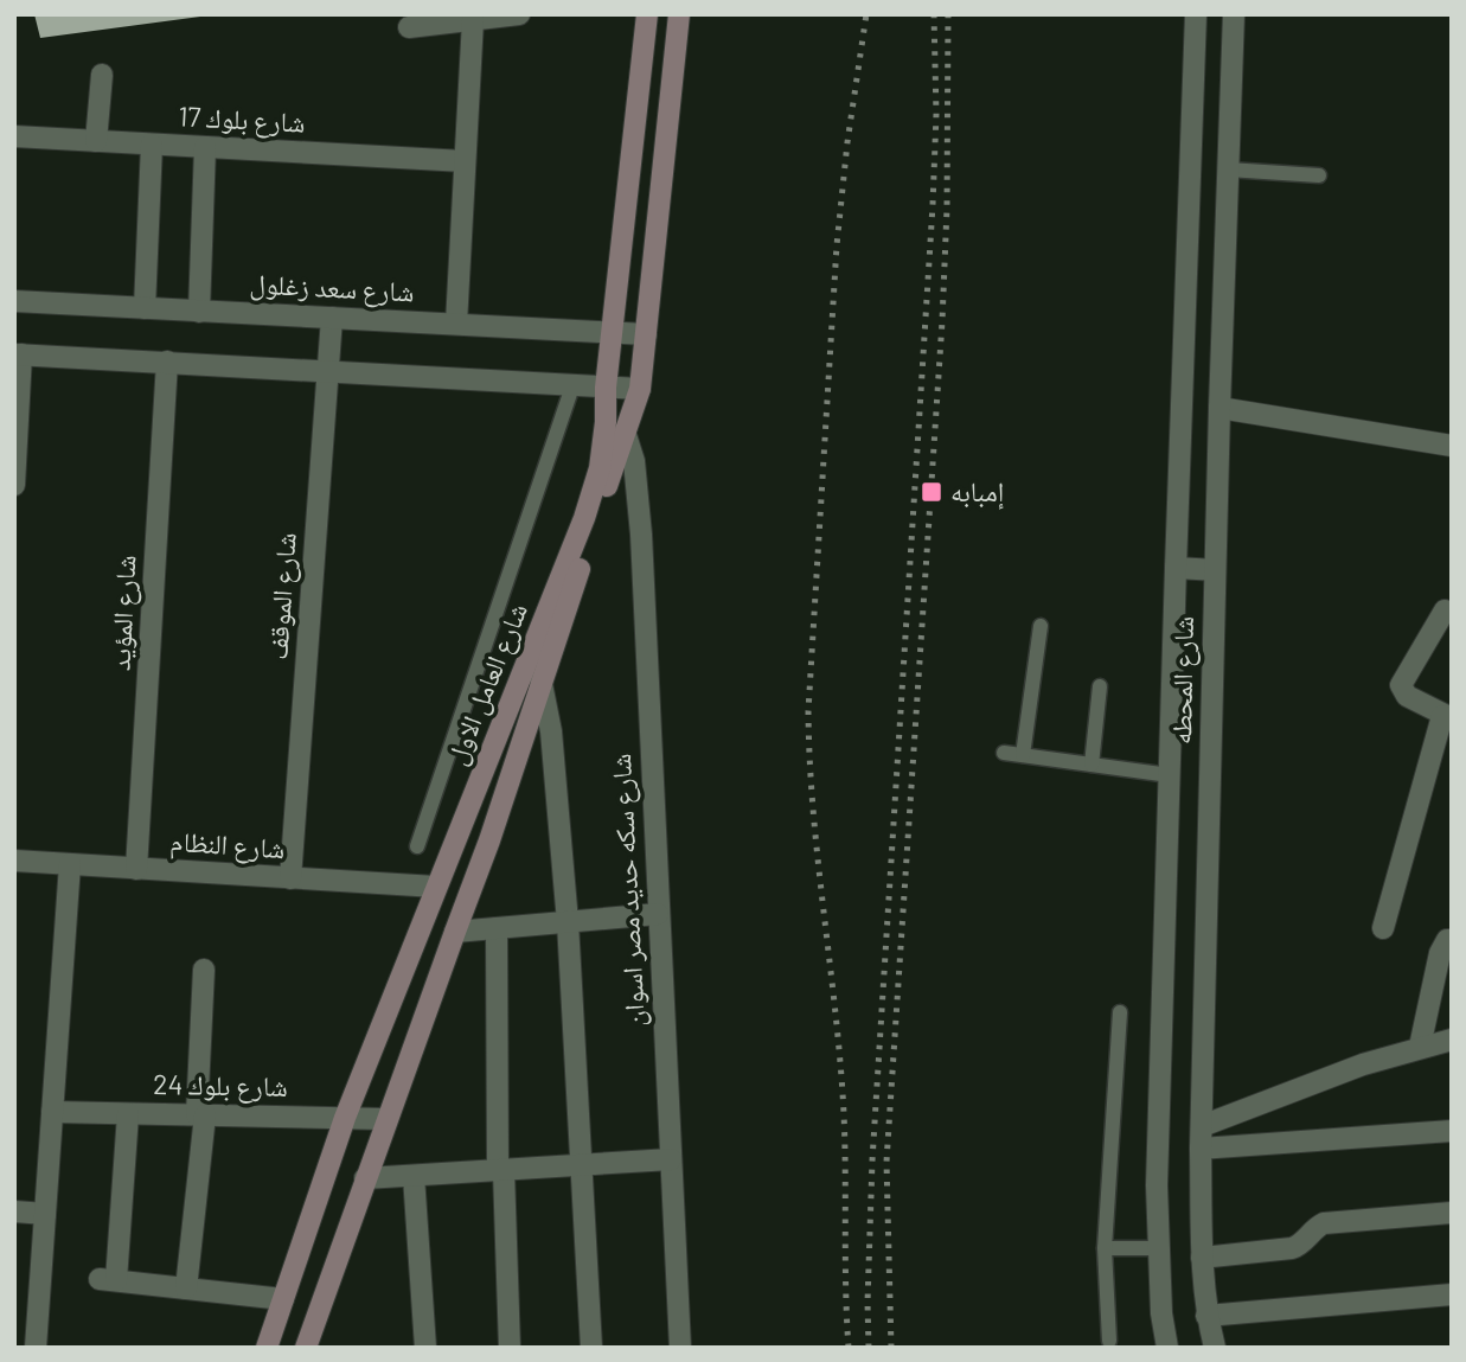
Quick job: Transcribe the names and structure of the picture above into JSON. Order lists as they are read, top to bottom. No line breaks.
{"streets":{"main road":["شارع العامل الاول"],"street":["شارع بلوك 17","شارع سعد زغلول","شارع الموقف","شارع المؤيد","شارع المحطه","شارع النظام","شارع سكه حديد مصر اسوان","شارع بلوك 24"]},"crossings":[["شارع سعد زغلول","شارع الموقف"],["شارع سعد زغلول","شارع العامل الاول"],["شارع الموقف","شارع النظام"],["شارع المؤيد","شارع النظام"],["شارع العامل الاول","شارع النظام"],["شارع العامل الاول","شارع سكه حديد مصر اسوان"],["شارع العامل الاول","شارع بلوك 24"]],"places":{"transit":["إمبابه"]}}
